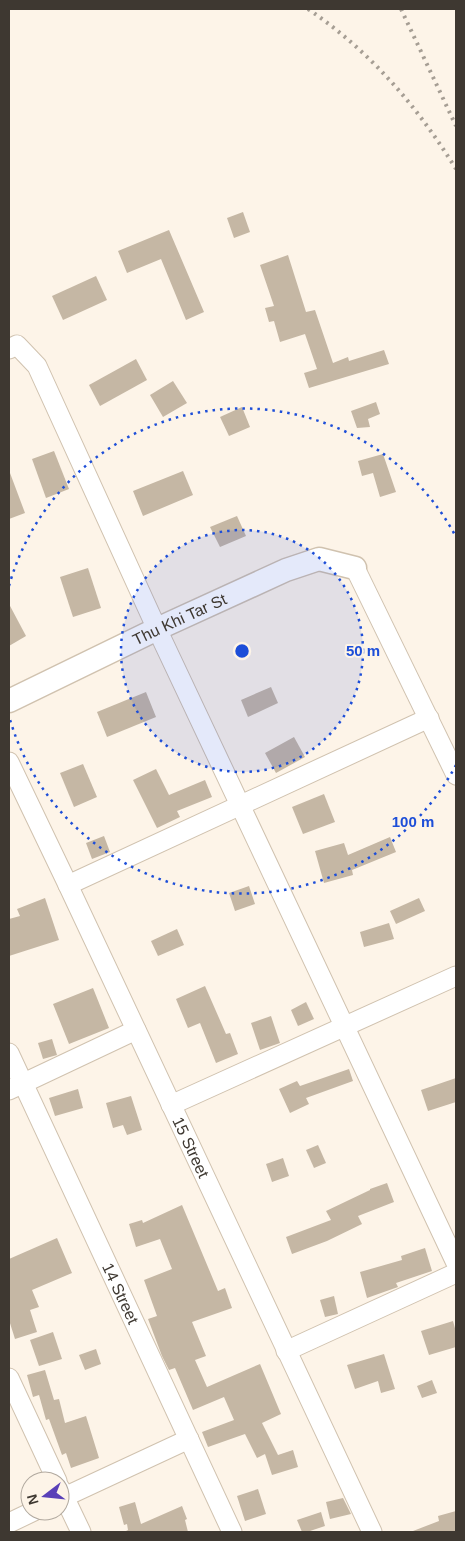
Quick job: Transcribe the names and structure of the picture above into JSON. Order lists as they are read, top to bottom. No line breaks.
{"streets":{"street":["Thu Khi Tar St","15 Street","14 Street"]},"north":"left","rings":["50 m","100 m"]}
